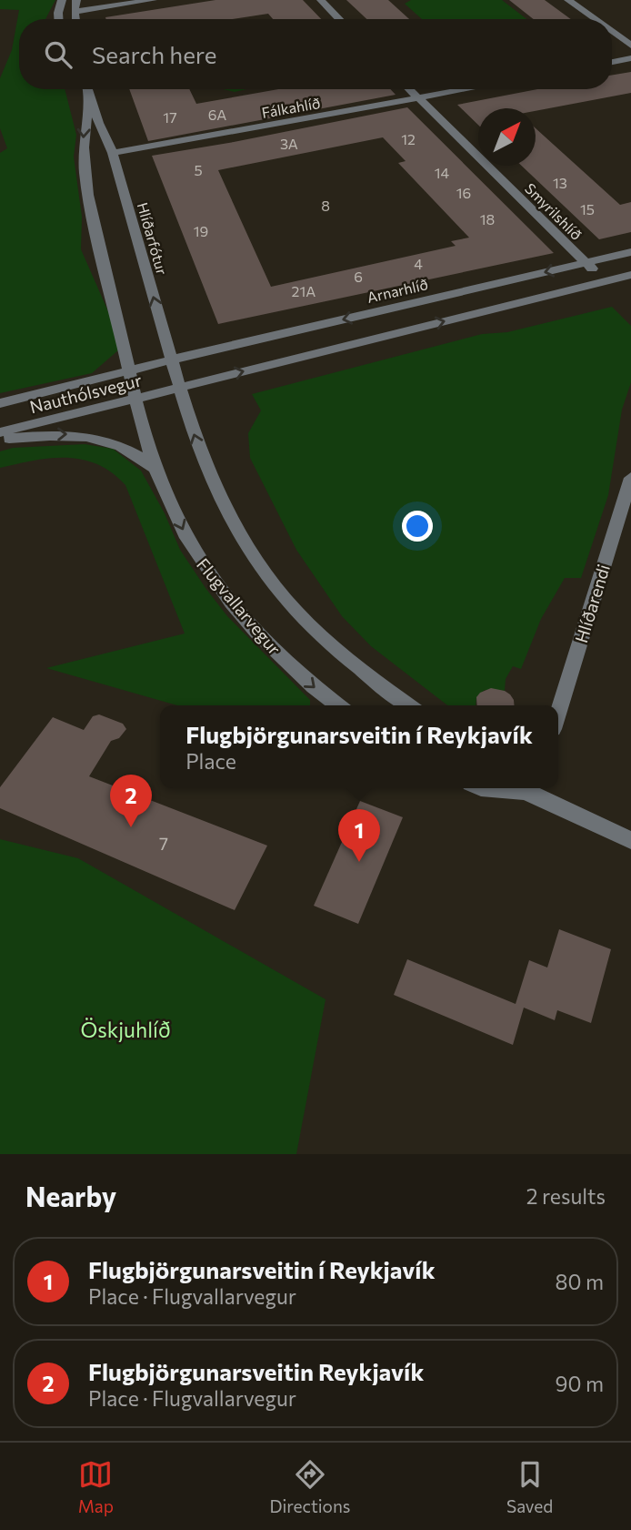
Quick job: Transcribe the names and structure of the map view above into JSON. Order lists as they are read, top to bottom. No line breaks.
{"streets":{"street":["Fálkahlíð","Smyrilshlíð","Hlíðarfótur","Arnarhlíð","Nauthólsvegur","Hlíðarendi","Flugvallarvegur"]},"crossings":[["Fálkahlíð","Smyrilshlíð"],["Fálkahlíð","Hlíðarfótur"],["Smyrilshlíð","Arnarhlíð"],["Hlíðarfótur","Arnarhlíð"],["Hlíðarfótur","Nauthólsvegur"],["Hlíðarfótur","Flugvallarvegur"],["Arnarhlíð","Nauthólsvegur"],["Nauthólsvegur","Flugvallarvegur"]],"parks":["Öskjuhlíð"],"house_numbers":["6A","17","12","3A","5","14","13","16","8","15","18","19","4","6","21A","7"],"north":"top right","page":{"search":"Search here","popup":["Flugbjörgunarsveitin í Reykjavík","Place"],"pins":["2","1"],"heading":["Nearby","2 results"],"list":[{"mark":"1","name":"Flugbjörgunarsveitin í Reykjavík","note":"Place · Flugvallarvegur","value":"80 m"},{"mark":"2","name":"Flugbjörgunarsveitin Reykjavík","note":"Place · Flugvallarvegur","value":"90 m"}],"nav":["Map","Directions","Saved"]}}
